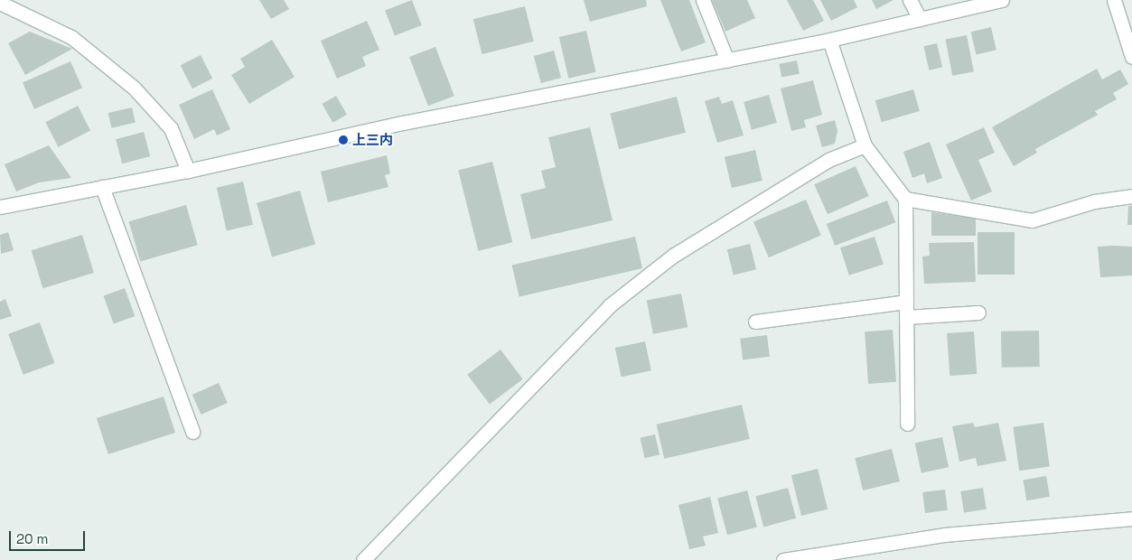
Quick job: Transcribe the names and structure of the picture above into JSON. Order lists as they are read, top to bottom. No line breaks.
{"places":["上三内"],"scale_bar":"20 m"}
